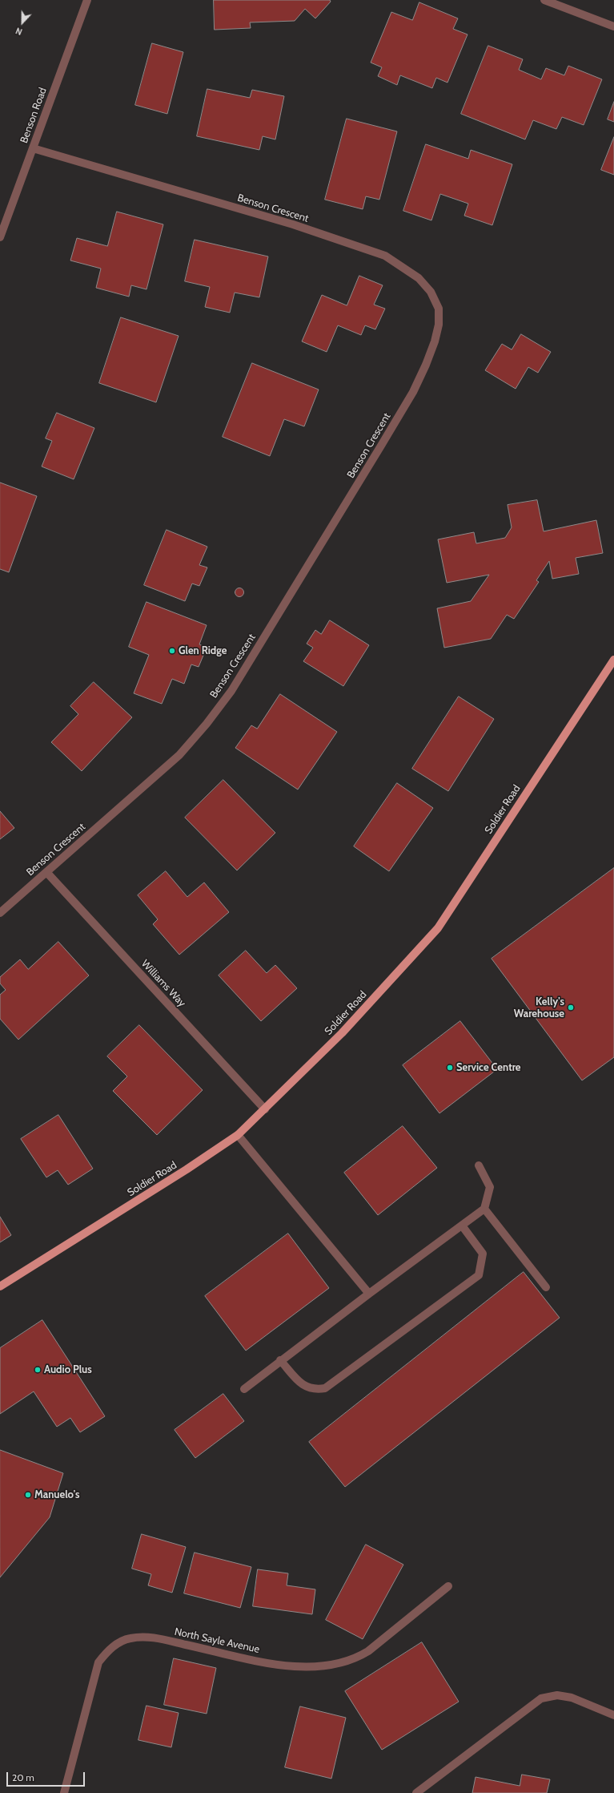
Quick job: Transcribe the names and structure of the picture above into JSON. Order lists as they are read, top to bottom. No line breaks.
{"streets":{"main road":["Soldier Road"],"street":["Benson Road","Benson Crescent","Williams Way","North Sayle Avenue"]},"crossings":[["Benson Road","Benson Crescent"],["Benson Crescent","Williams Way"],["Soldier Road","Williams Way"]],"places":["Glen Ridge","Kelly's Warehouse","Service Centre","Audio Plus","Manuelo's"],"scale_bar":"20 m","north":"bottom"}
